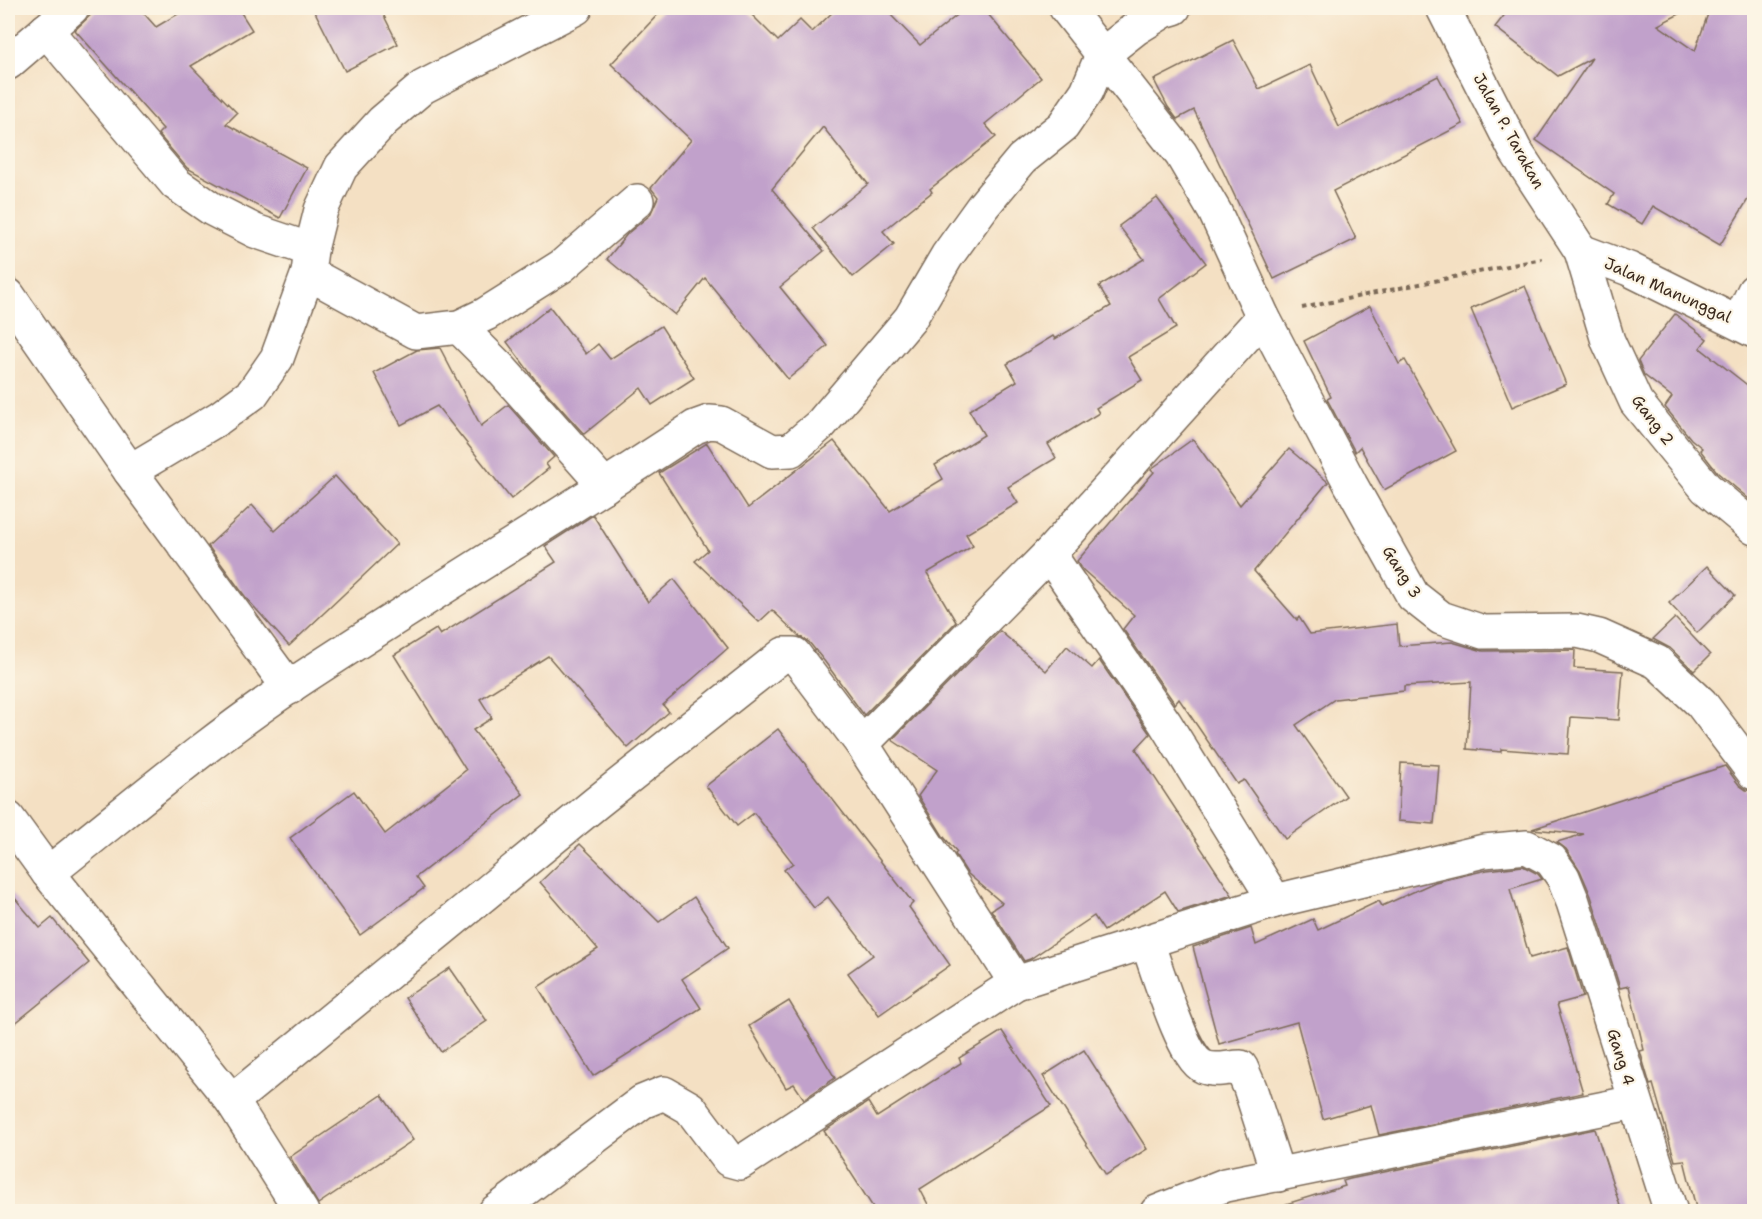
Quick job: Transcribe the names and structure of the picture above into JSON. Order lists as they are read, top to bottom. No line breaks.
{"streets":{"street":["Jalan P. Tarakan","Jalan Manunggal","Gang 2","Gang 3","Gang 4"]},"crossings":[["Jalan P. Tarakan","Jalan Manunggal"],["Jalan P. Tarakan","Gang 2"],["Jalan Manunggal","Gang 2"]]}
